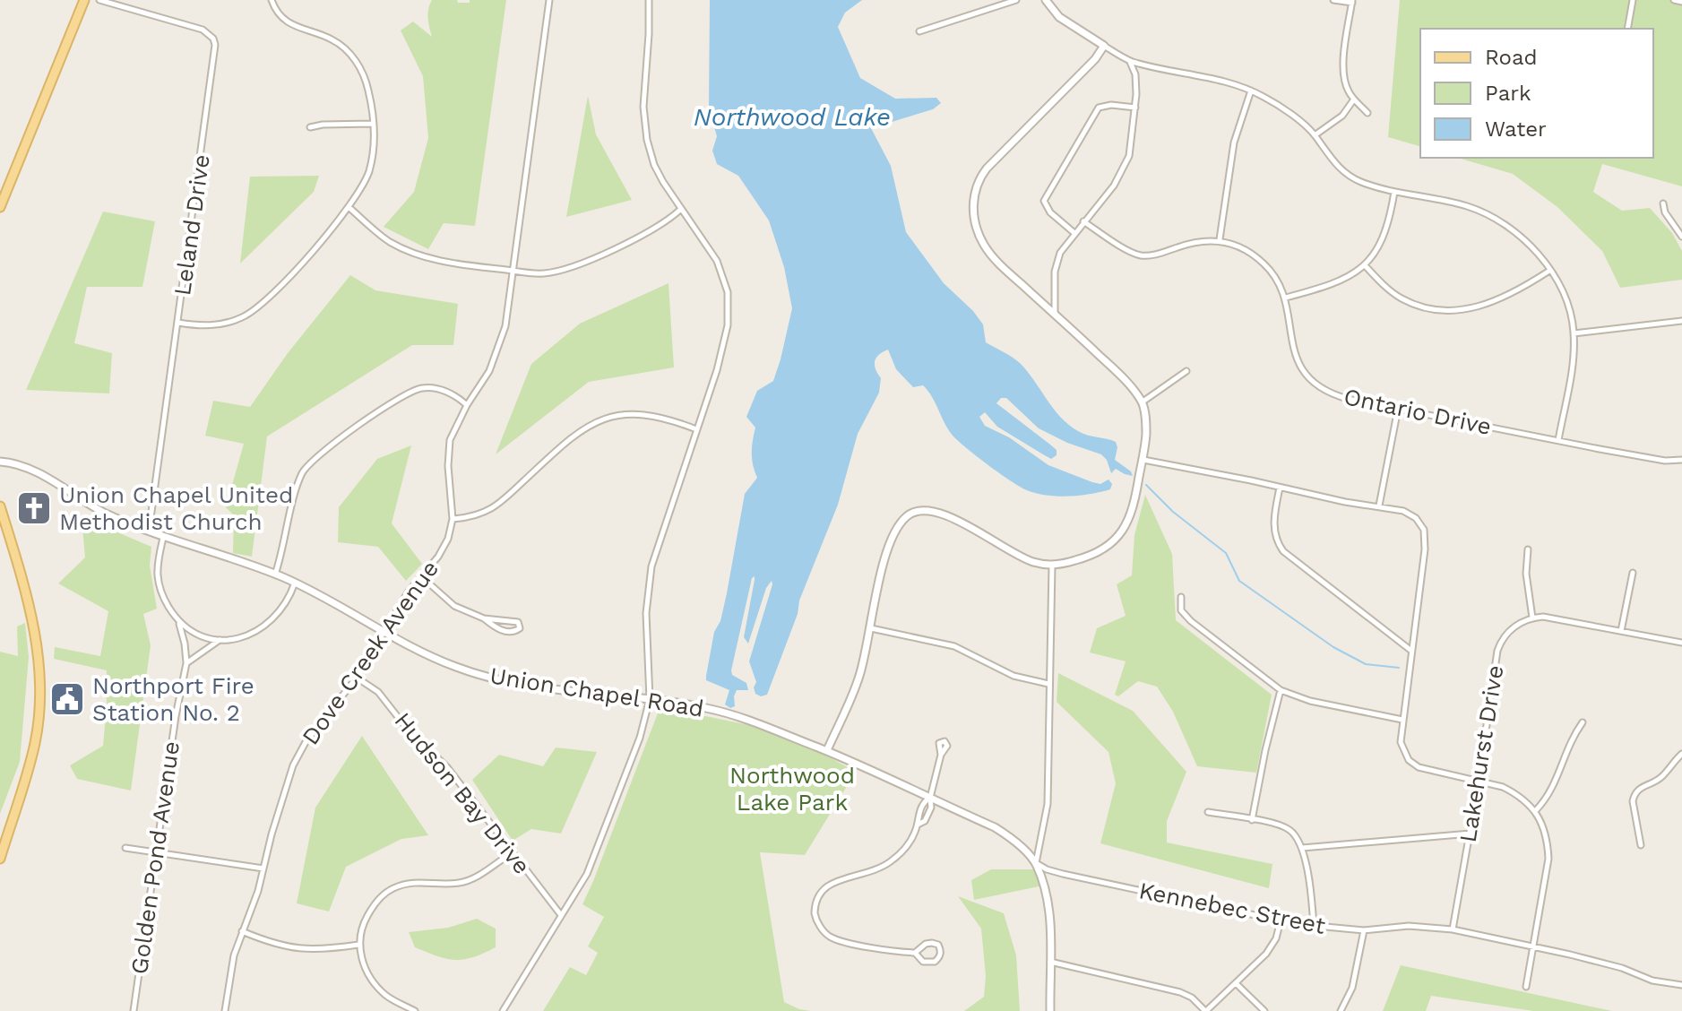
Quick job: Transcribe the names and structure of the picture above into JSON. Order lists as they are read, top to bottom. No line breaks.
{"streets":{"street":["Leland Drive","Ontario Drive","Dove Creek Avenue","Union Chapel Road","Lakehurst Drive","Hudson Bay Drive","Golden Pond Avenue","Kennebec Street"]},"crossings":[["Leland Drive","Union Chapel Road"],["Dove Creek Avenue","Union Chapel Road"],["Dove Creek Avenue","Hudson Bay Drive"],["Union Chapel Road","Golden Pond Avenue"],["Union Chapel Road","Kennebec Street"],["Lakehurst Drive","Kennebec Street"]],"water":["Northwood Lake"],"parks":["Northwood Lake Park"],"places":{"church":["Union Chapel United Methodist Church"],"public building":["Northport Fire Station No. 2"]},"legend":["Road","Park","Water"]}
